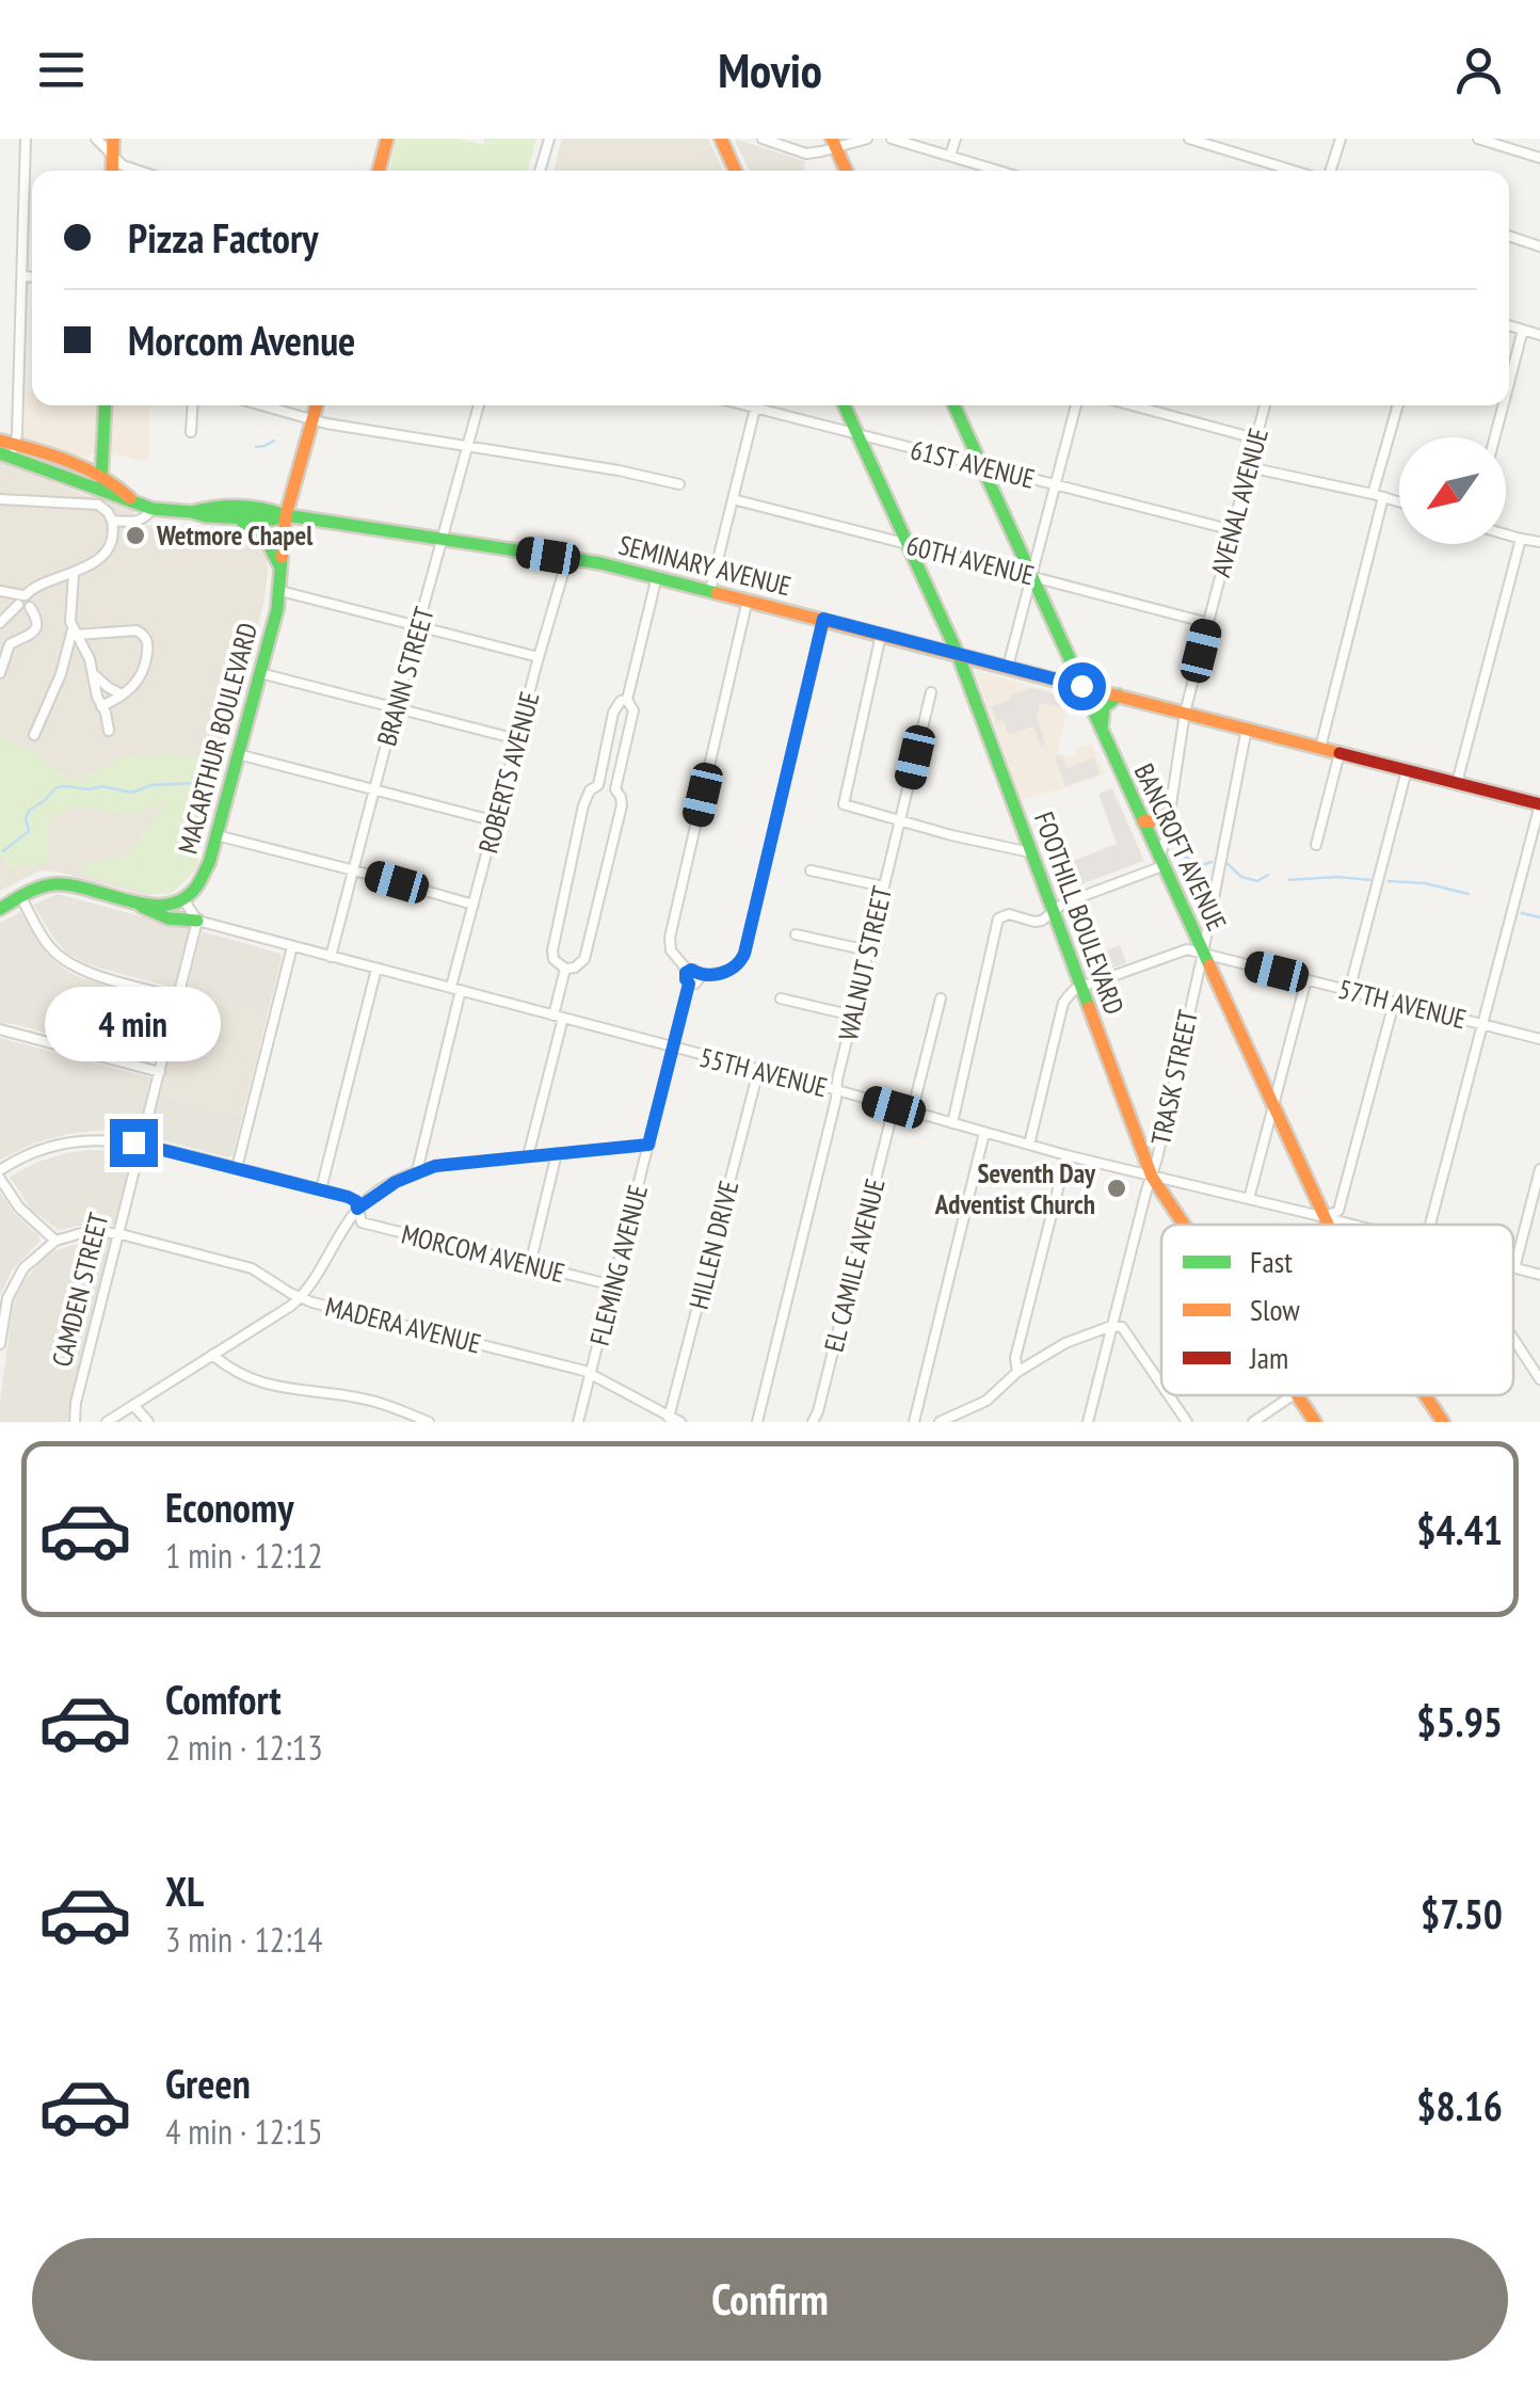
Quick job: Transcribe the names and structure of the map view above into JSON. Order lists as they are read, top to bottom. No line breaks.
{"streets":{"street":["61ST AVENUE","AVENAL AVENUE","60TH AVENUE","SEMINARY AVENUE","BRANN STREET","MACARTHUR BOULEVARD","ROBERTS AVENUE","BANCROFT AVENUE","FOOTHILL BOULEVARD","WALNUT STREET","57TH AVENUE","55TH AVENUE","TRASK STREET","HILLEN DRIVE","MORCOM AVENUE","FLEMING AVENUE","EL CAMILE AVENUE","CAMDEN STREET","MADERA AVENUE"]},"crossings":[["61ST AVENUE","AVENAL AVENUE"],["61ST AVENUE","BANCROFT AVENUE"],["61ST AVENUE","FOOTHILL BOULEVARD"],["AVENAL AVENUE","60TH AVENUE"],["AVENAL AVENUE","SEMINARY AVENUE"],["AVENAL AVENUE","BANCROFT AVENUE"],["60TH AVENUE","BANCROFT AVENUE"],["60TH AVENUE","FOOTHILL BOULEVARD"],["SEMINARY AVENUE","BRANN STREET"],["SEMINARY AVENUE","MACARTHUR BOULEVARD"],["SEMINARY AVENUE","ROBERTS AVENUE"],["SEMINARY AVENUE","BANCROFT AVENUE"],["SEMINARY AVENUE","FOOTHILL BOULEVARD"],["SEMINARY AVENUE","TRASK STREET"],["BRANN STREET","55TH AVENUE"],["ROBERTS AVENUE","55TH AVENUE"],["BANCROFT AVENUE","57TH AVENUE"],["BANCROFT AVENUE","55TH AVENUE"],["BANCROFT AVENUE","TRASK STREET"],["FOOTHILL BOULEVARD","57TH AVENUE"],["FOOTHILL BOULEVARD","55TH AVENUE"],["FOOTHILL BOULEVARD","TRASK STREET"],["WALNUT STREET","55TH AVENUE"],["57TH AVENUE","TRASK STREET"],["55TH AVENUE","TRASK STREET"],["55TH AVENUE","HILLEN DRIVE"],["55TH AVENUE","FLEMING AVENUE"],["55TH AVENUE","EL CAMILE AVENUE"],["55TH AVENUE","CAMDEN STREET"],["HILLEN DRIVE","MADERA AVENUE"],["MORCOM AVENUE","FLEMING AVENUE"],["MORCOM AVENUE","CAMDEN STREET"],["FLEMING AVENUE","MADERA AVENUE"],["CAMDEN STREET","MADERA AVENUE"]],"places":["Wetmore Chapel","Seventh Day Adventist Church"],"legend":["Fast","Slow","Jam"],"north":"bottom left","page":{"header":"Movio","banner":["Pizza Factory","Morcom Avenue"],"bubble":"4 min","list":[{"name":"Economy","note":"1 min · 12:12","value":"$4.41"},{"name":"Comfort","note":"2 min · 12:13","value":"$5.95"},{"name":"XL","note":"3 min · 12:14","value":"$7.50"},{"name":"Green","note":"4 min · 12:15","value":"$8.16"}],"buttons":"Confirm"}}
